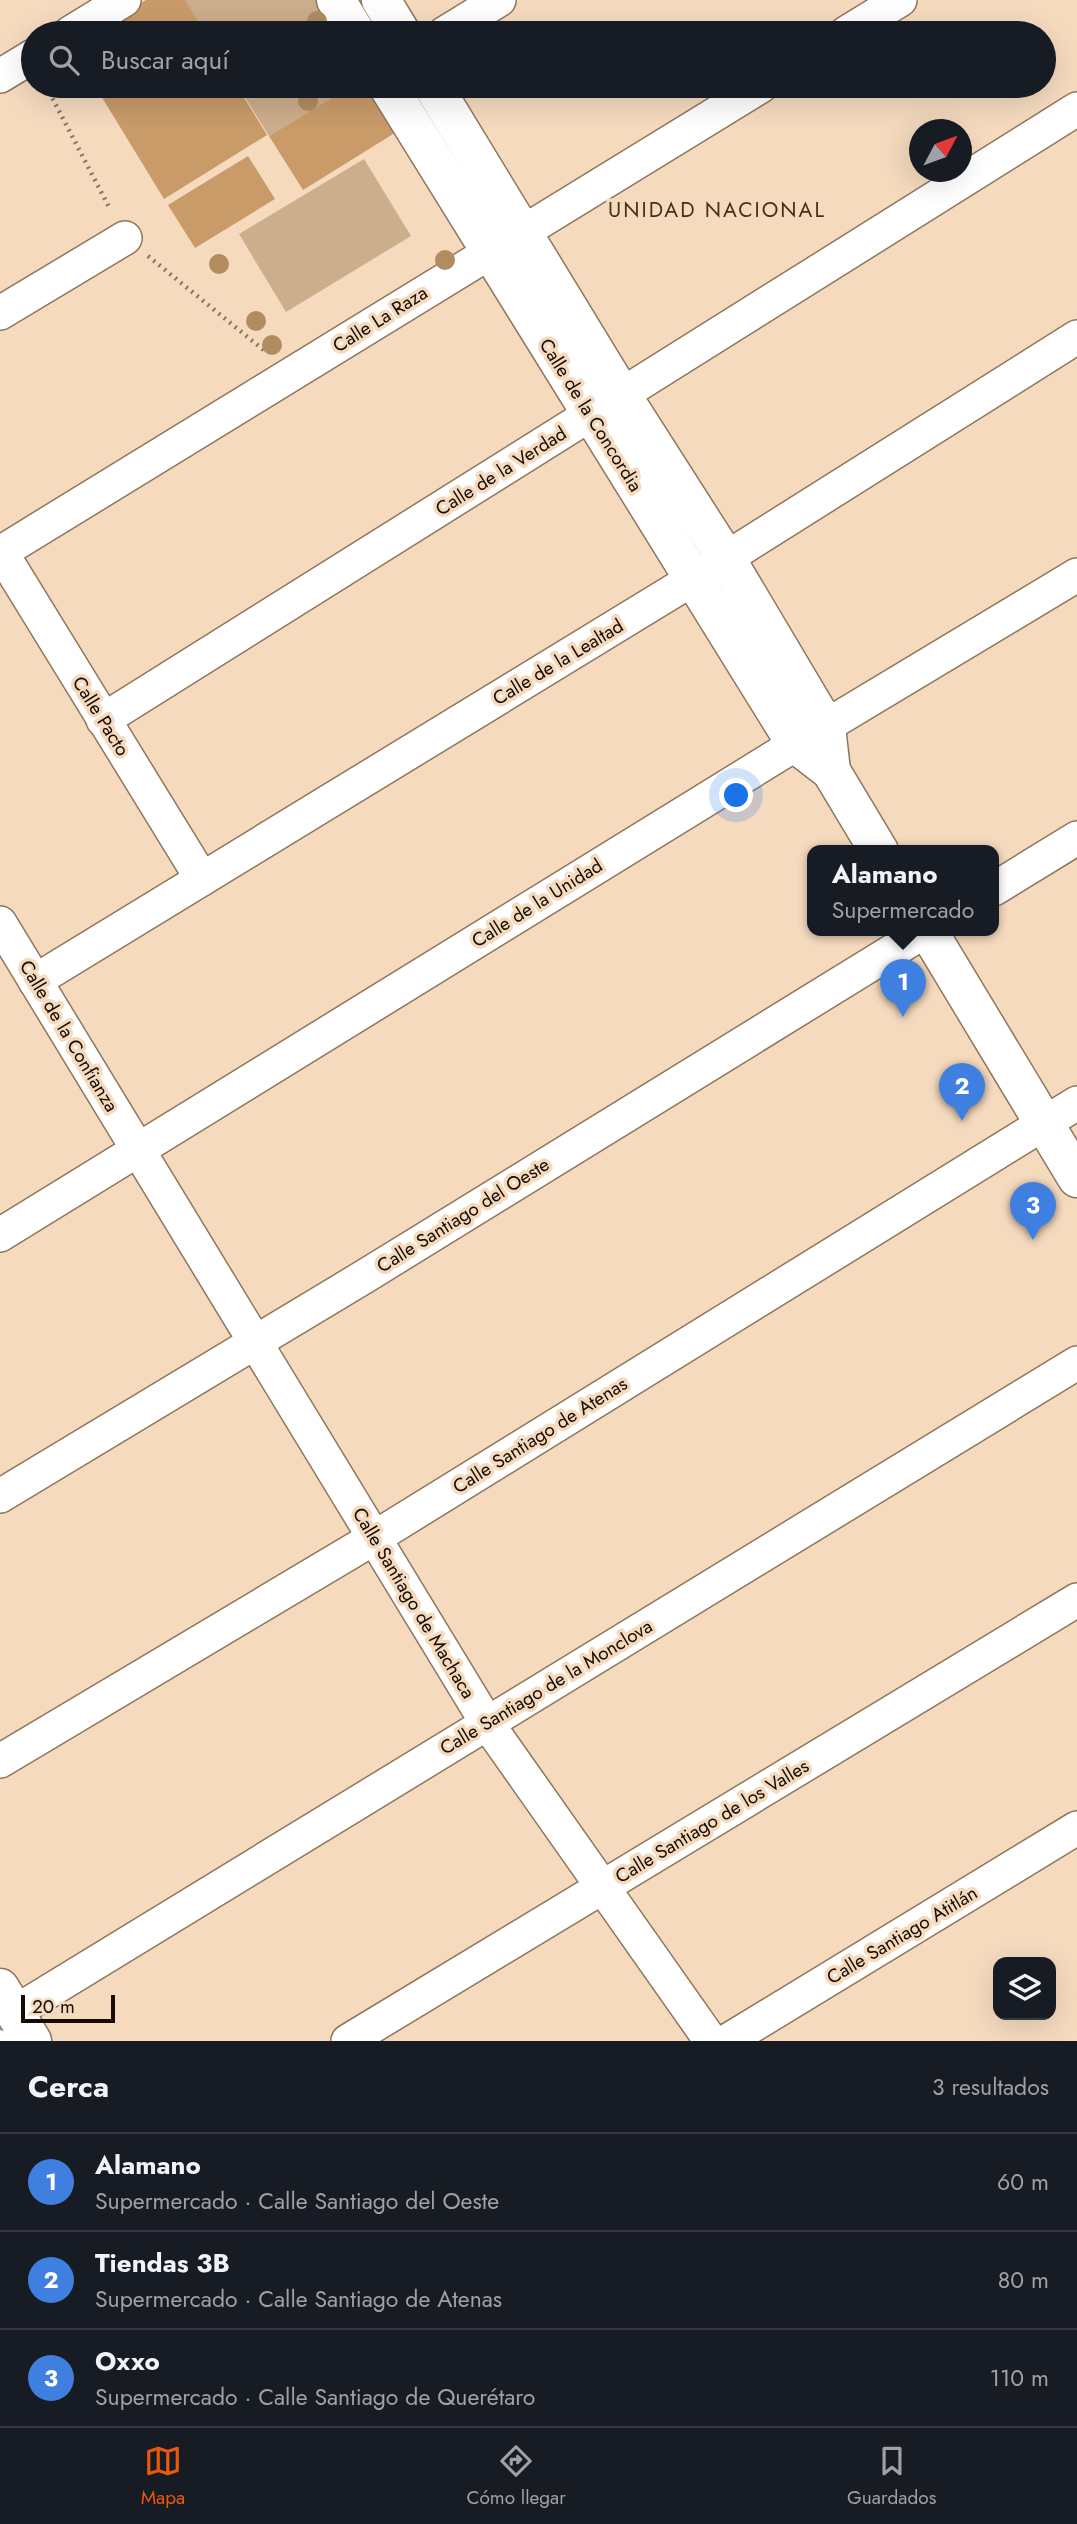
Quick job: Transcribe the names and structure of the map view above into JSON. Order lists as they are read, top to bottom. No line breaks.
{"streets":{"street":["Calle La Raza","Calle de la Concordia","Calle de la Verdad","Calle de la Lealtad","Calle Pacto","Calle de la Unidad","Calle de la Confianza","Calle Santiago del Oeste","Calle Santiago de Atenas","Calle Santiago de Machaca","Calle Santiago de la Monclova","Calle Santiago de los Valles","Calle Santiago Atitlán"]},"crossings":[["Calle La Raza","Calle de la Concordia"],["Calle La Raza","Calle Pacto"],["Calle de la Concordia","Calle de la Verdad"],["Calle de la Concordia","Calle de la Lealtad"],["Calle de la Concordia","Calle de la Unidad"],["Calle de la Verdad","Calle Pacto"],["Calle de la Lealtad","Calle Pacto"],["Calle de la Lealtad","Calle de la Confianza"],["Calle de la Unidad","Calle de la Confianza"],["Calle de la Unidad","Calle Santiago de Machaca"],["Calle de la Confianza","Calle Santiago de Machaca"],["Calle Santiago del Oeste","Calle Santiago de Machaca"],["Calle Santiago de Atenas","Calle Santiago de Machaca"],["Calle Santiago de Machaca","Calle Santiago de la Monclova"],["Calle Santiago de Machaca","Calle Santiago de los Valles"]],"districts":["UNIDAD NACIONAL"],"scale_bar":"20 m","north":"top right","page":{"search":"Buscar aquí","popup":["Alamano","Supermercado"],"pins":["1","2","3"],"scale":"20 m","heading":["Cerca","3 resultados"],"list":[{"mark":"1","name":"Alamano","note":"Supermercado · Calle Santiago del Oeste","value":"60 m"},{"mark":"2","name":"Tiendas 3B","note":"Supermercado · Calle Santiago de Atenas","value":"80 m"},{"mark":"3","name":"Oxxo","note":"Supermercado · Calle Santiago de Querétaro","value":"110 m"}],"nav":["Mapa","Cómo llegar","Guardados"]}}
